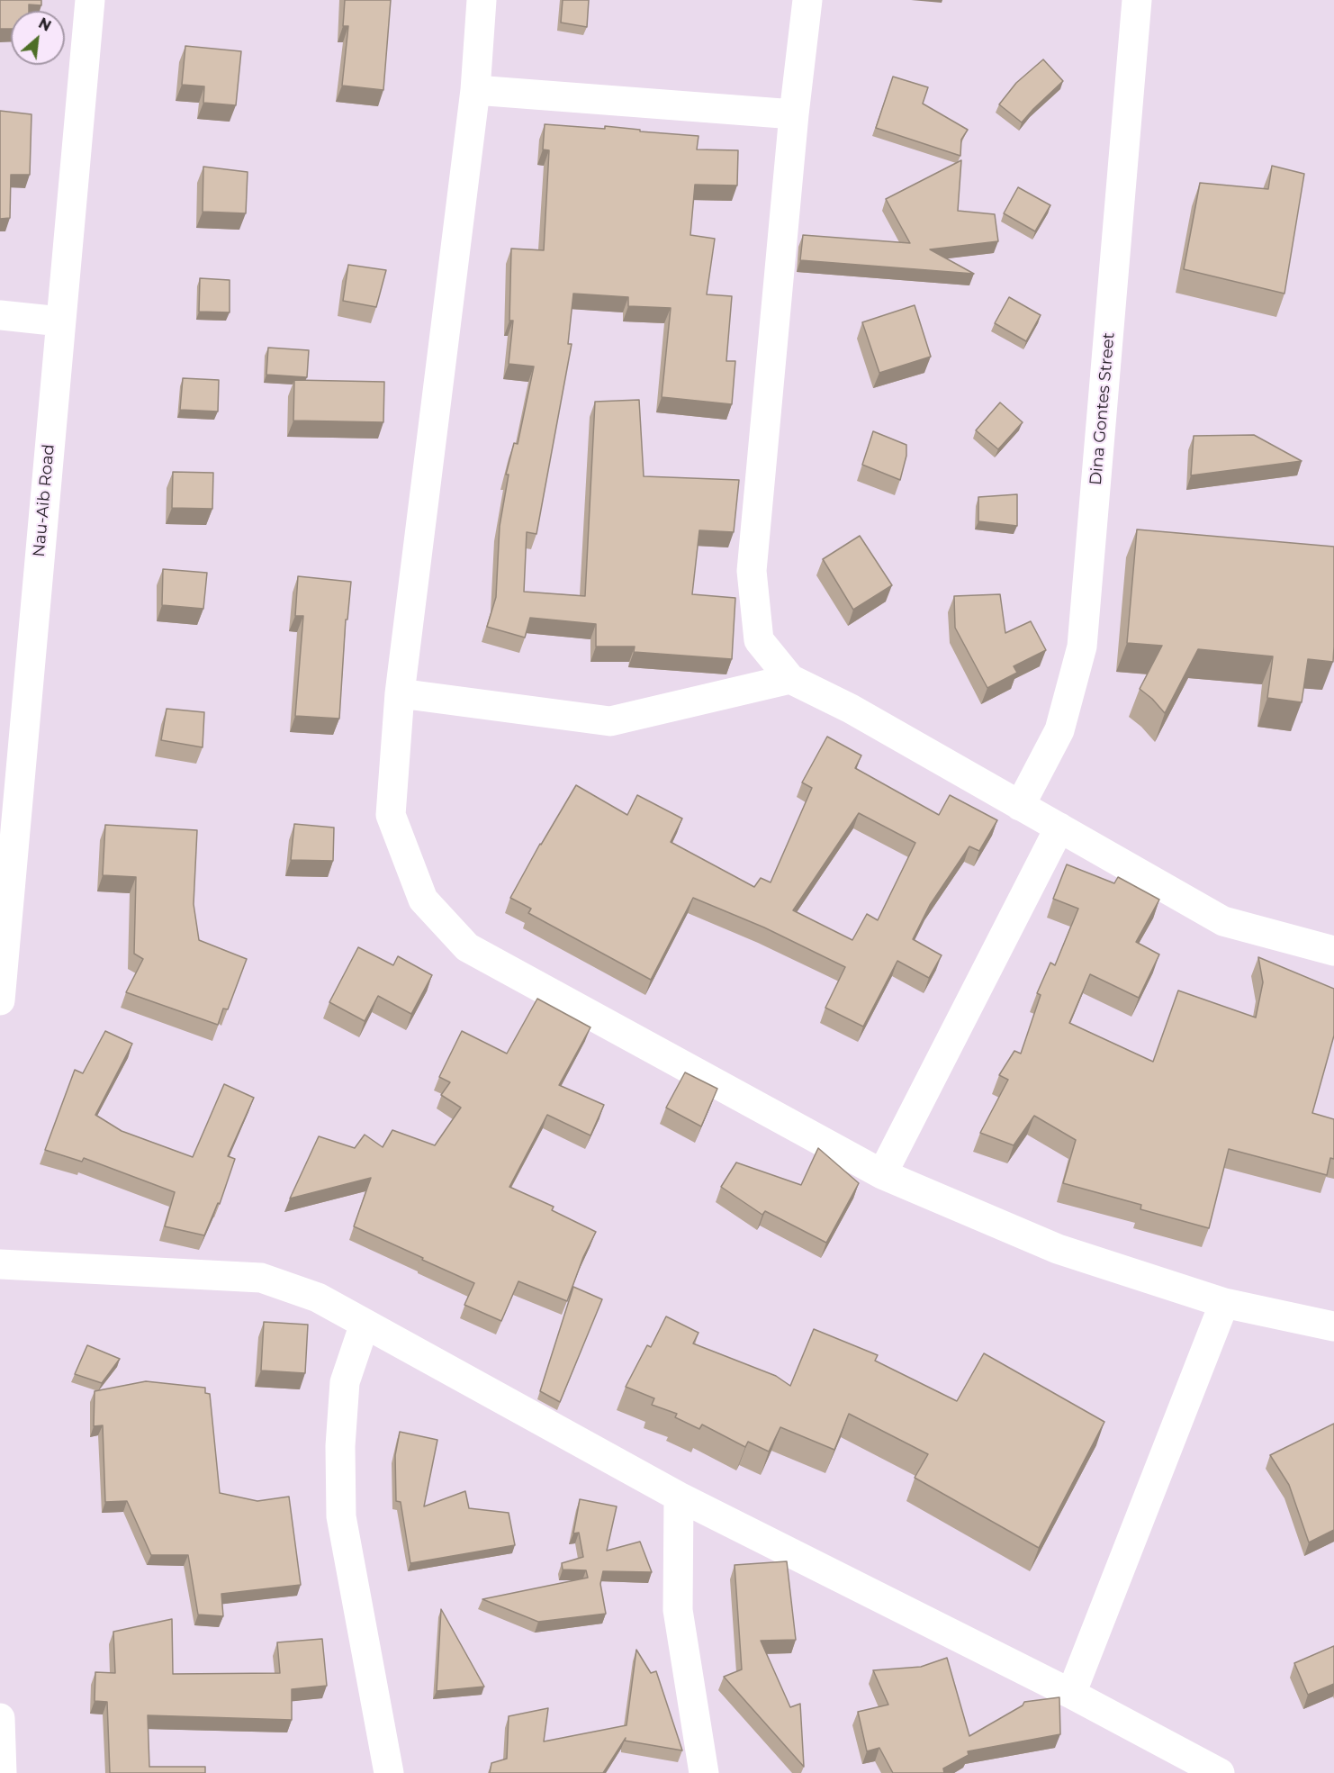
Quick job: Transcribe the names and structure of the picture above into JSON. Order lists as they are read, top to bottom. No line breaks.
{"streets":{"street":["Dina Gontes Street","Nau-Aib Road"]},"north":"top right"}
